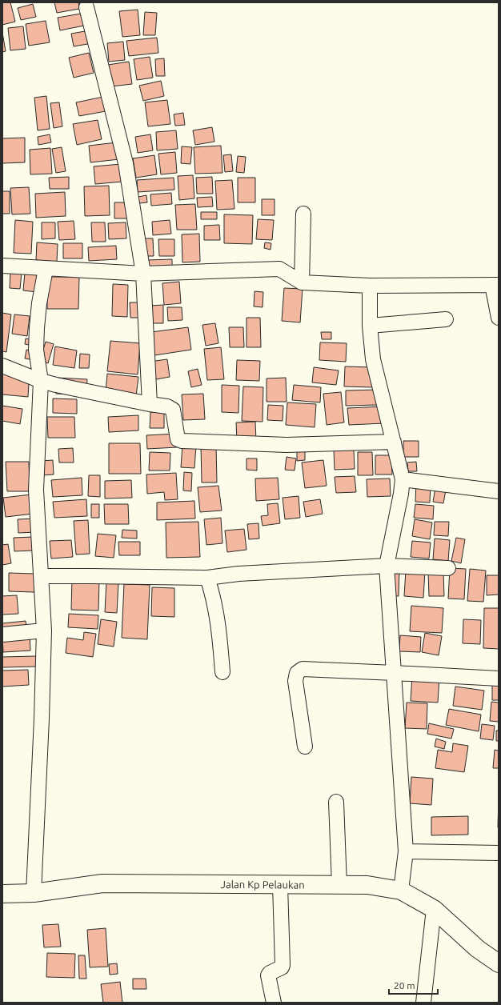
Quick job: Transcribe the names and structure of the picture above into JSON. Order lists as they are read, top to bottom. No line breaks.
{"streets":{"street":["Jalan Kp Pelaukan"]},"scale_bar":"20 m"}
